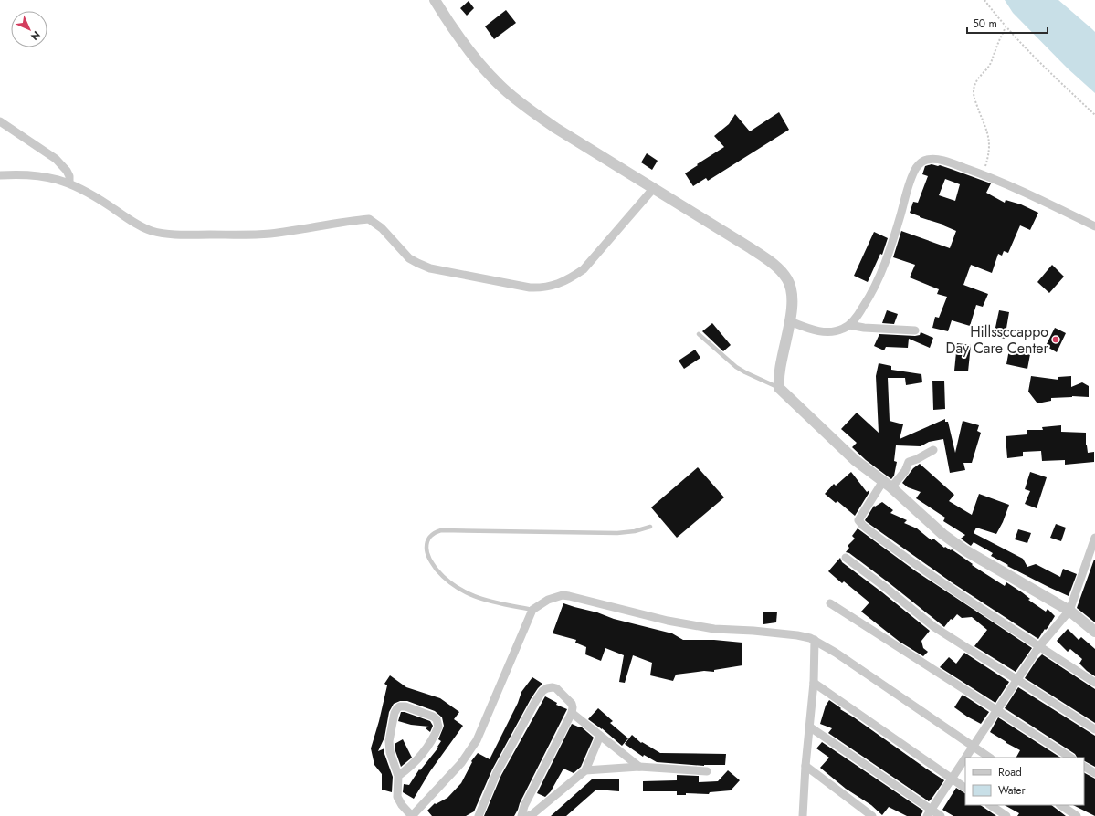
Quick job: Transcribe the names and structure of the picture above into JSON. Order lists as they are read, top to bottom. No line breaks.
{"places":["Hillssccappo Day Care Center"],"legend":["Road","Water"],"scale_bar":"50 m","north":"bottom right"}
